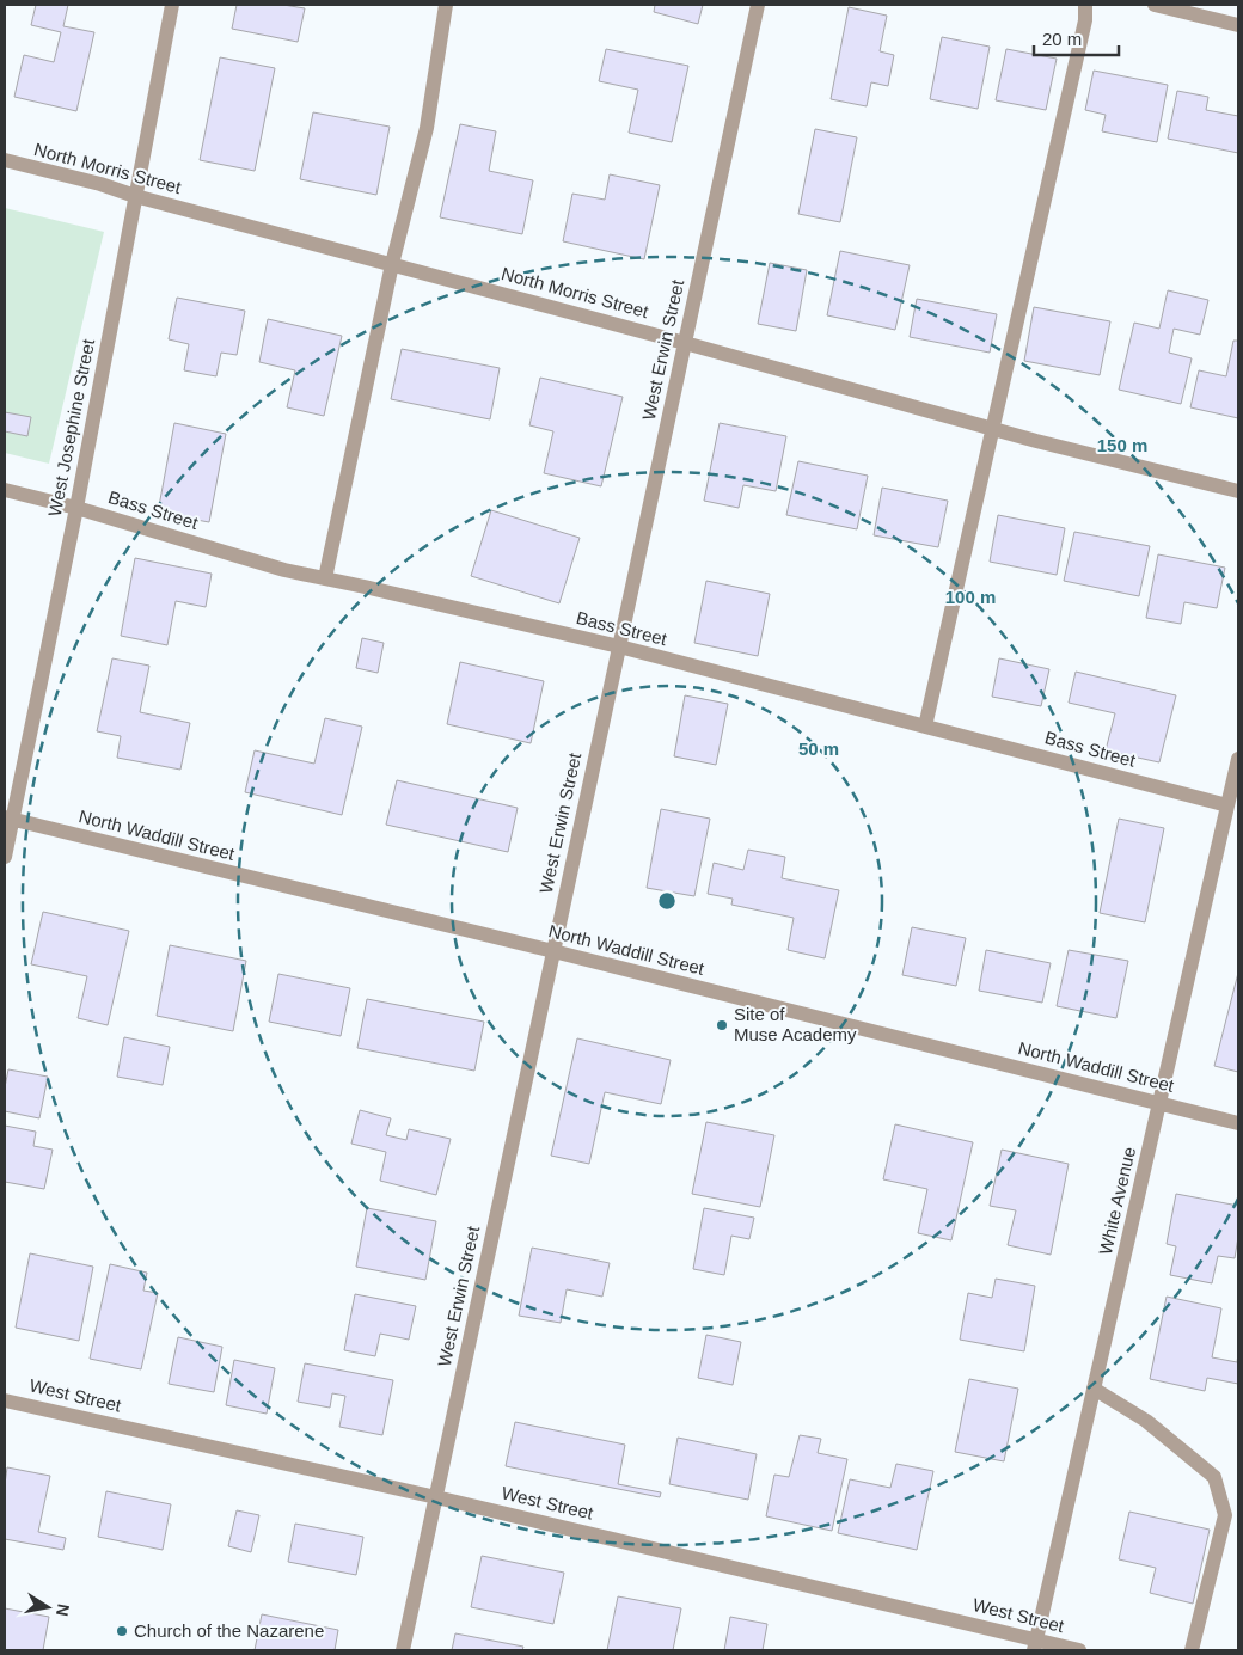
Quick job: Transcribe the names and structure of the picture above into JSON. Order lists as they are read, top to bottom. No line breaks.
{"streets":{"street":["North Morris Street","West Erwin Street","West Josephine Street","Bass Street","North Waddill Street","White Avenue","West Street"]},"crossings":[["North Morris Street","West Erwin Street"],["North Morris Street","West Josephine Street"],["West Erwin Street","Bass Street"],["West Erwin Street","North Waddill Street"],["West Erwin Street","West Street"],["West Josephine Street","Bass Street"],["West Josephine Street","North Waddill Street"],["Bass Street","White Avenue"],["North Waddill Street","White Avenue"],["White Avenue","West Street"]],"places":["Site of Muse Academy","Church of the Nazarene"],"scale_bar":"20 m","north":"right","rings":["150 m","100 m","50 m"]}
